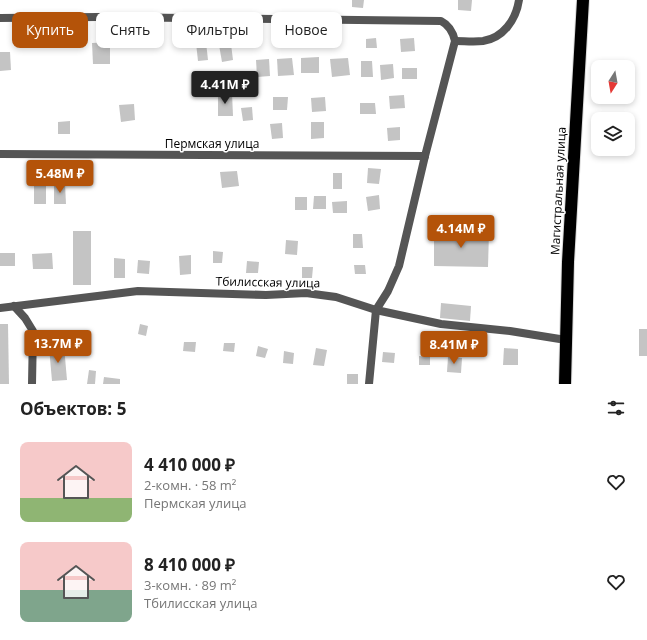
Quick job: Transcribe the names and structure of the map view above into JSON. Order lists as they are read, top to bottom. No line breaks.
{"streets":{"highway":["Магистральная улица"],"street":["Пермская улица","Тбилисская улица"]},"crossings":[["Магистральная улица","Тбилисская улица"]],"north":"bottom","page":{"chip":["Купить","Снять","Фильтры","Новое"],"price":["4.41M ₽","5.48M ₽","4.14M ₽","13.7M ₽","8.41M ₽"],"heading":"Объектов: 5","list":[{"name":"4 410 000 ₽","note":"2-комн. · 58 m² · Пермская улица"},{"name":"8 410 000 ₽","note":"3-комн. · 89 m² · Тбилисская улица"}]}}
